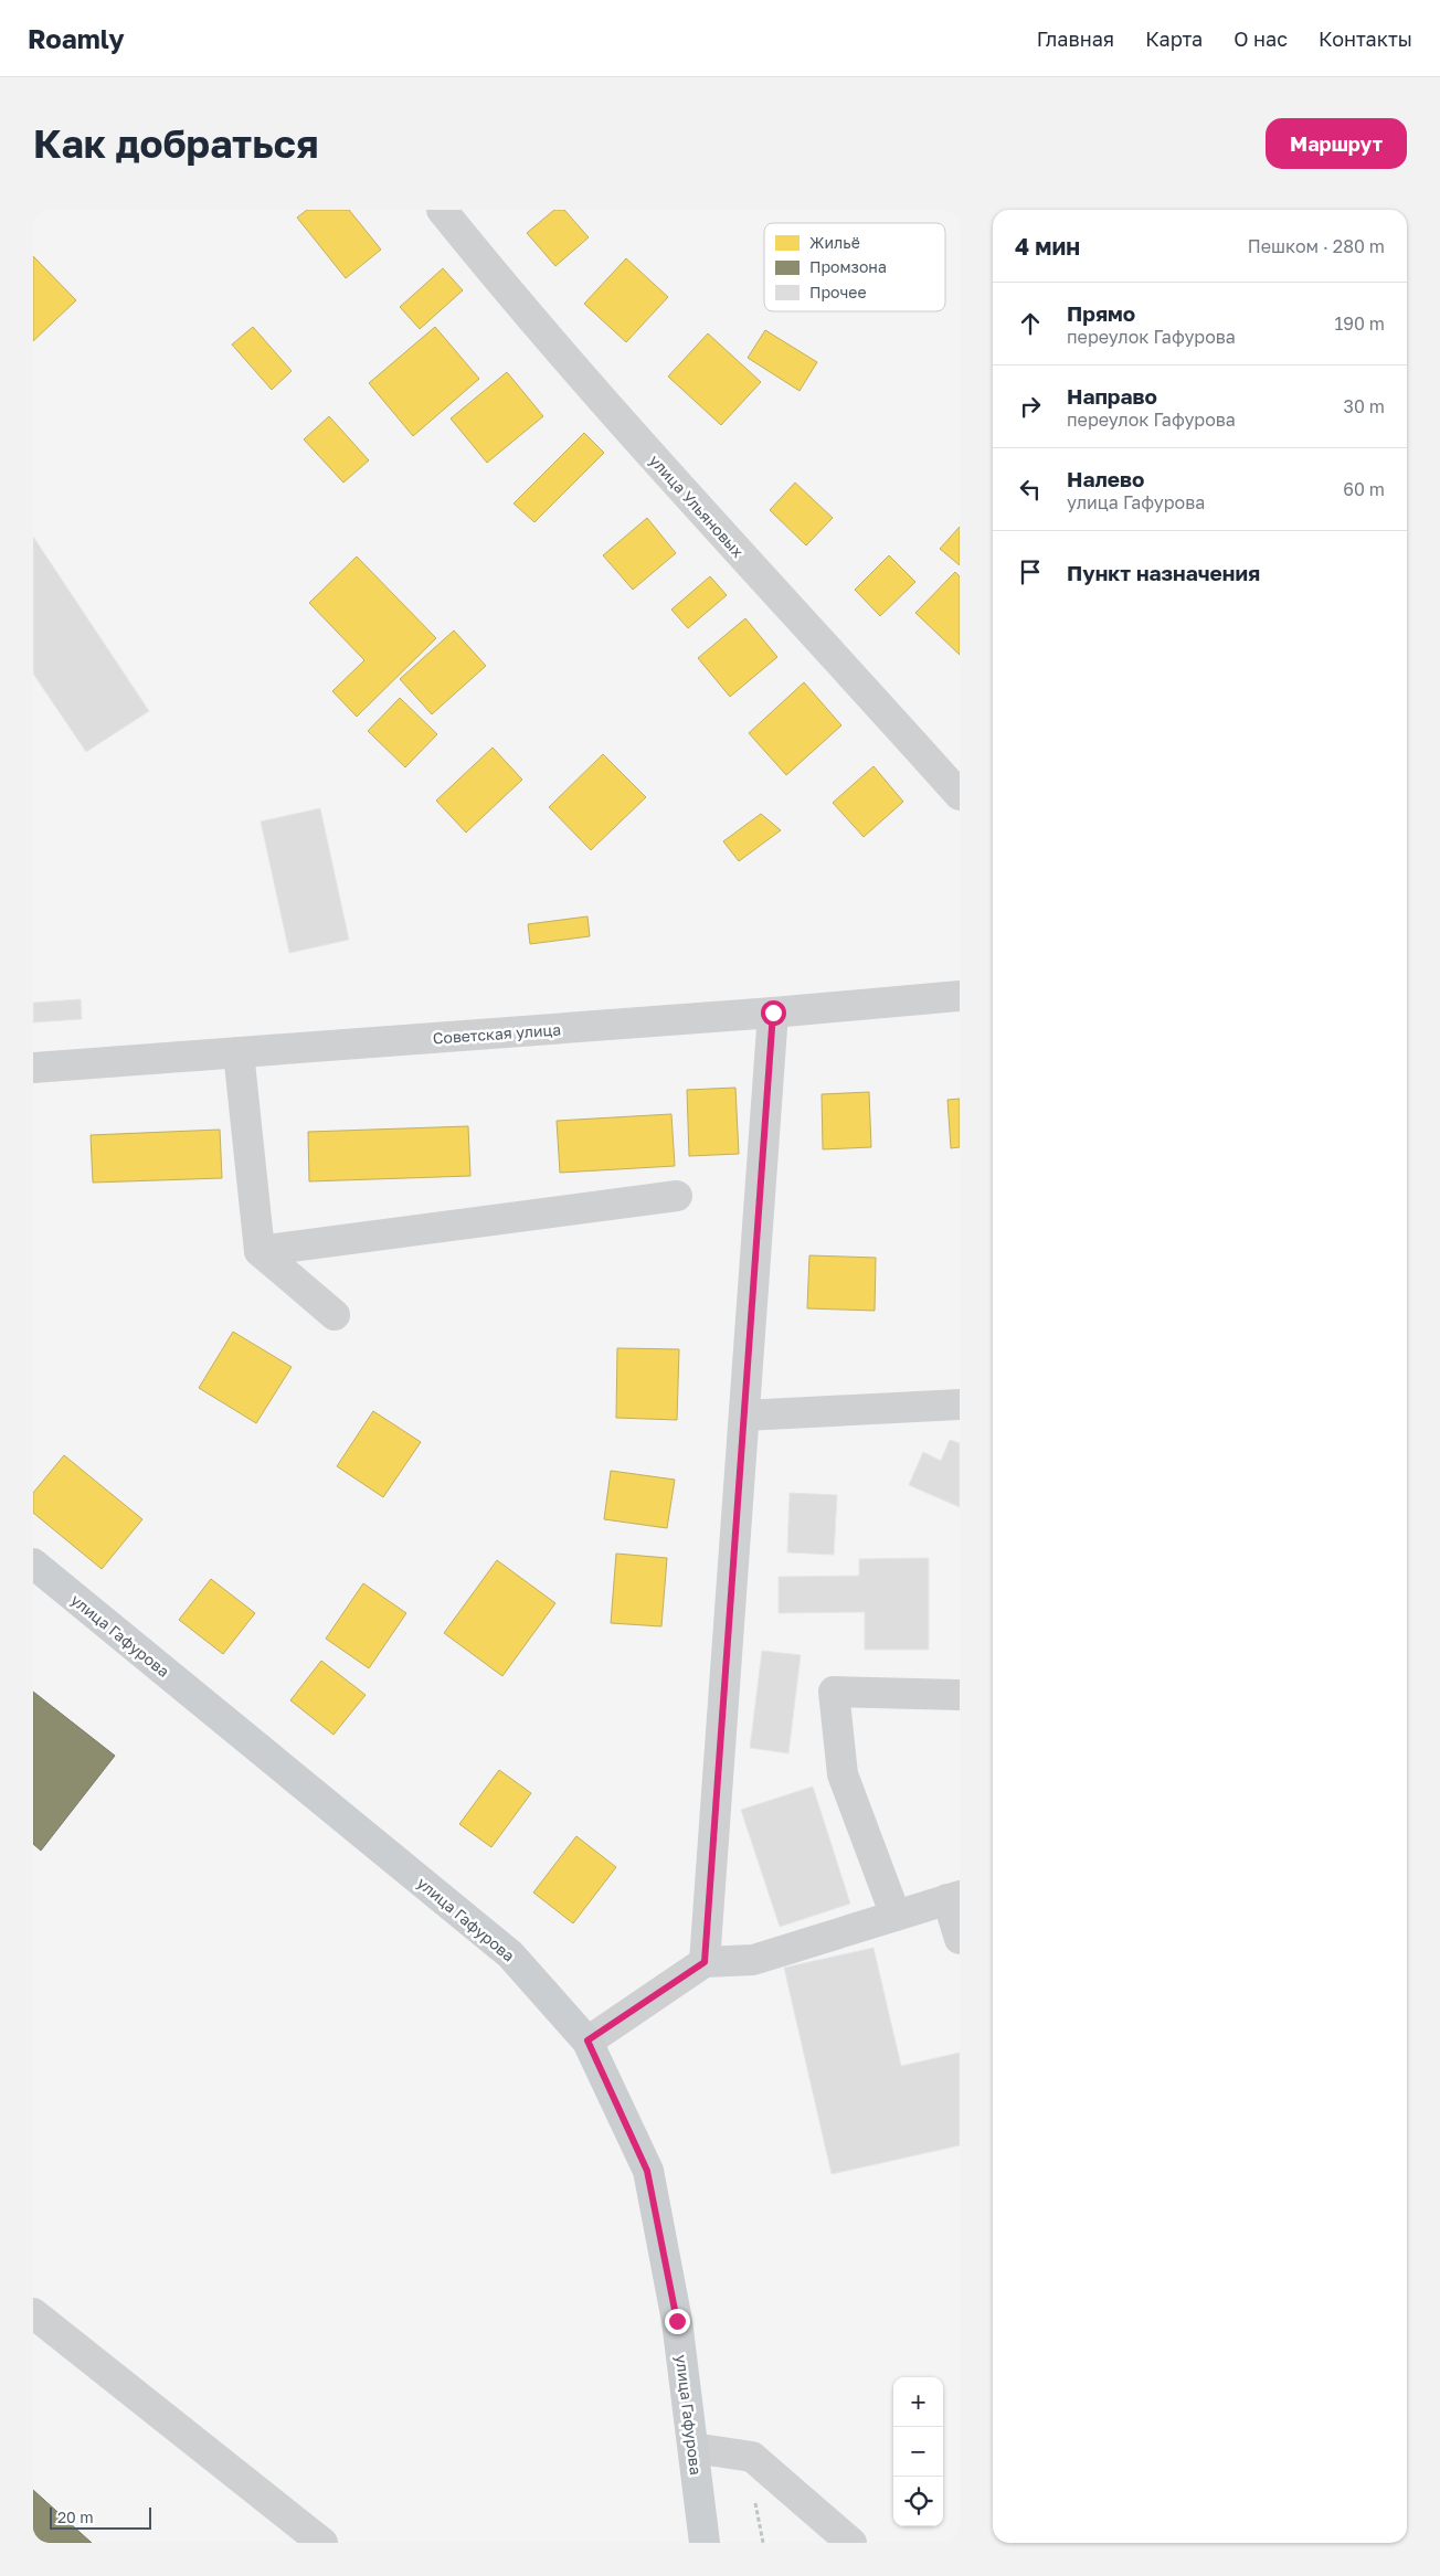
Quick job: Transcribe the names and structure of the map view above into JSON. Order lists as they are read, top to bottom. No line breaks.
{"streets":{"main road":["улица Гафурова"],"street":["улица Ульяновых","Советская улица"]},"legend":["Жильё","Промзона","Прочее"],"scale_bar":"20 m","page":{"header":"Roamly","nav":["Главная","Карта","О нас","Контакты"],"buttons":"Маршрут","title":"Как добраться","heading":["4 мин","Пешком · 280 m"],"list":[["Прямо","переулок Гафурова","190 m"],["Направо","переулок Гафурова","30 m"],["Налево","улица Гафурова","60 m"],"Пункт назначения"],"map_buttons":["+","−"],"scale":"20 m"}}
